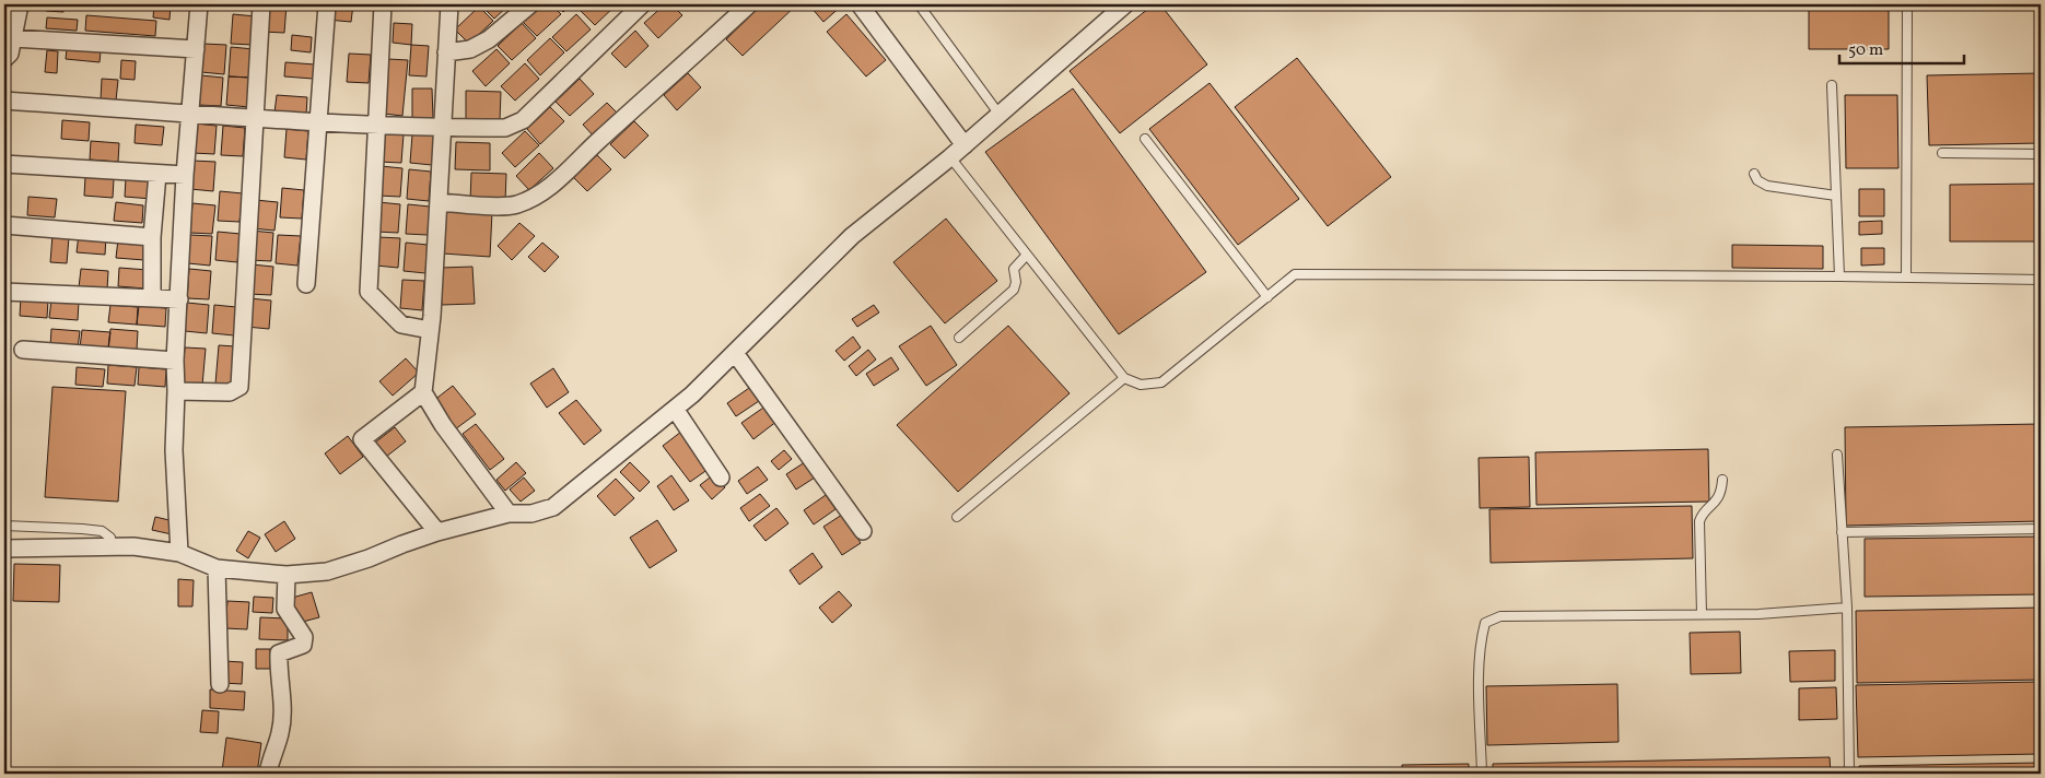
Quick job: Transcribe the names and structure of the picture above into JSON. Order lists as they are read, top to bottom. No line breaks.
{"scale_bar":"50 m"}
